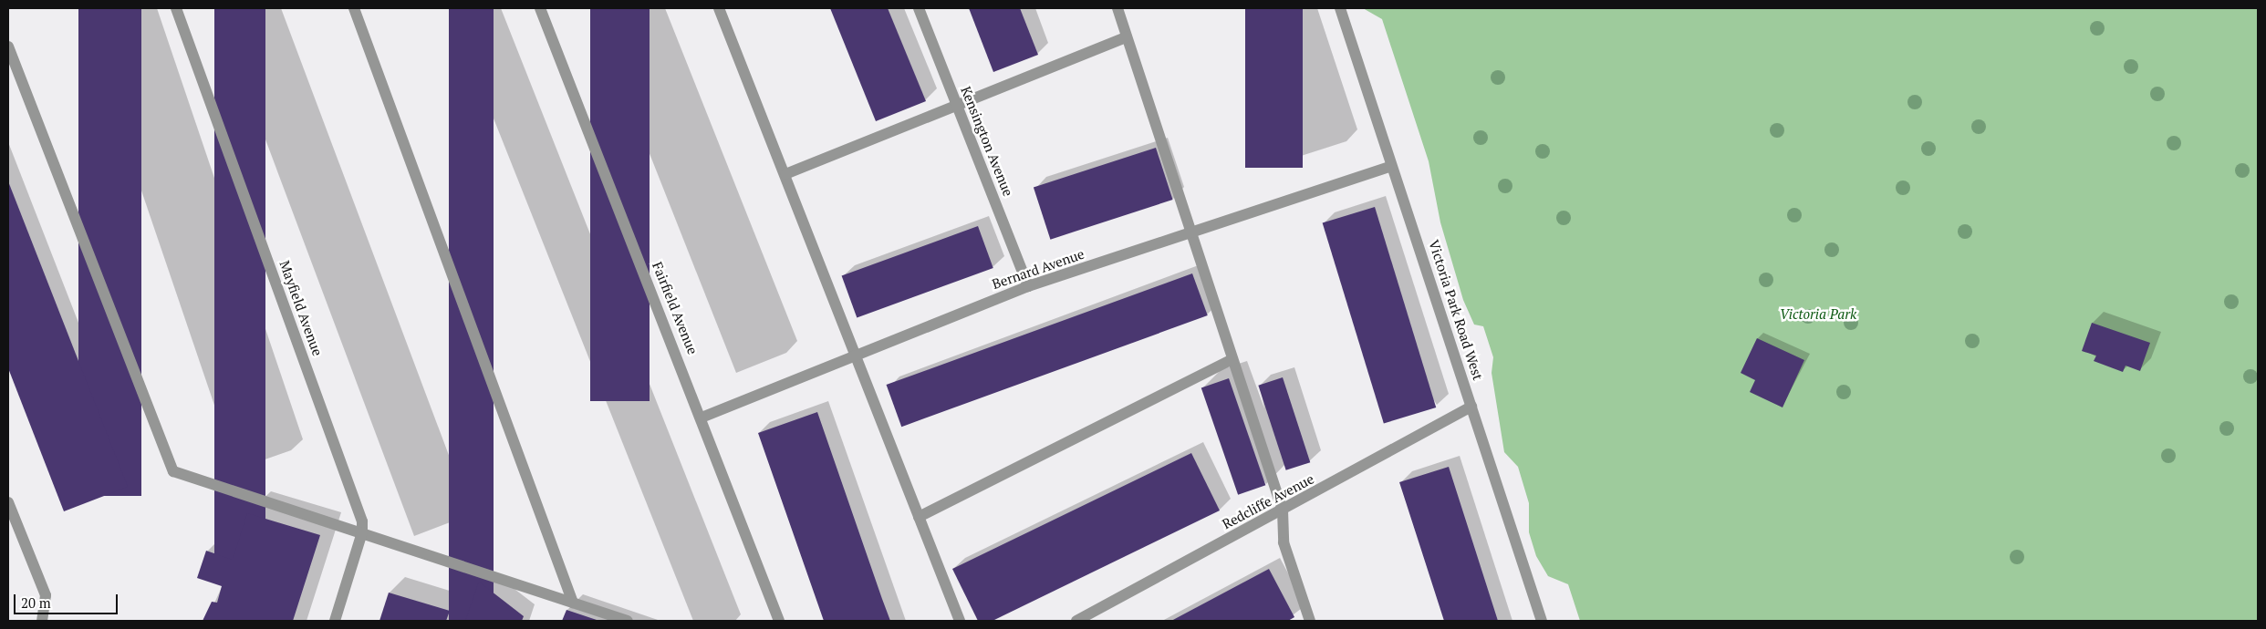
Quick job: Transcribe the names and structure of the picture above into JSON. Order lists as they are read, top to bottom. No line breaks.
{"streets":{"street":["Kensington Avenue","Bernard Avenue","Mayfield Avenue","Fairfield Avenue","Victoria Park Road West","Redcliffe Avenue"]},"crossings":[["Kensington Avenue","Bernard Avenue"],["Bernard Avenue","Fairfield Avenue"],["Bernard Avenue","Victoria Park Road West"],["Victoria Park Road West","Redcliffe Avenue"]],"parks":["Victoria Park"],"scale_bar":"20 m"}
